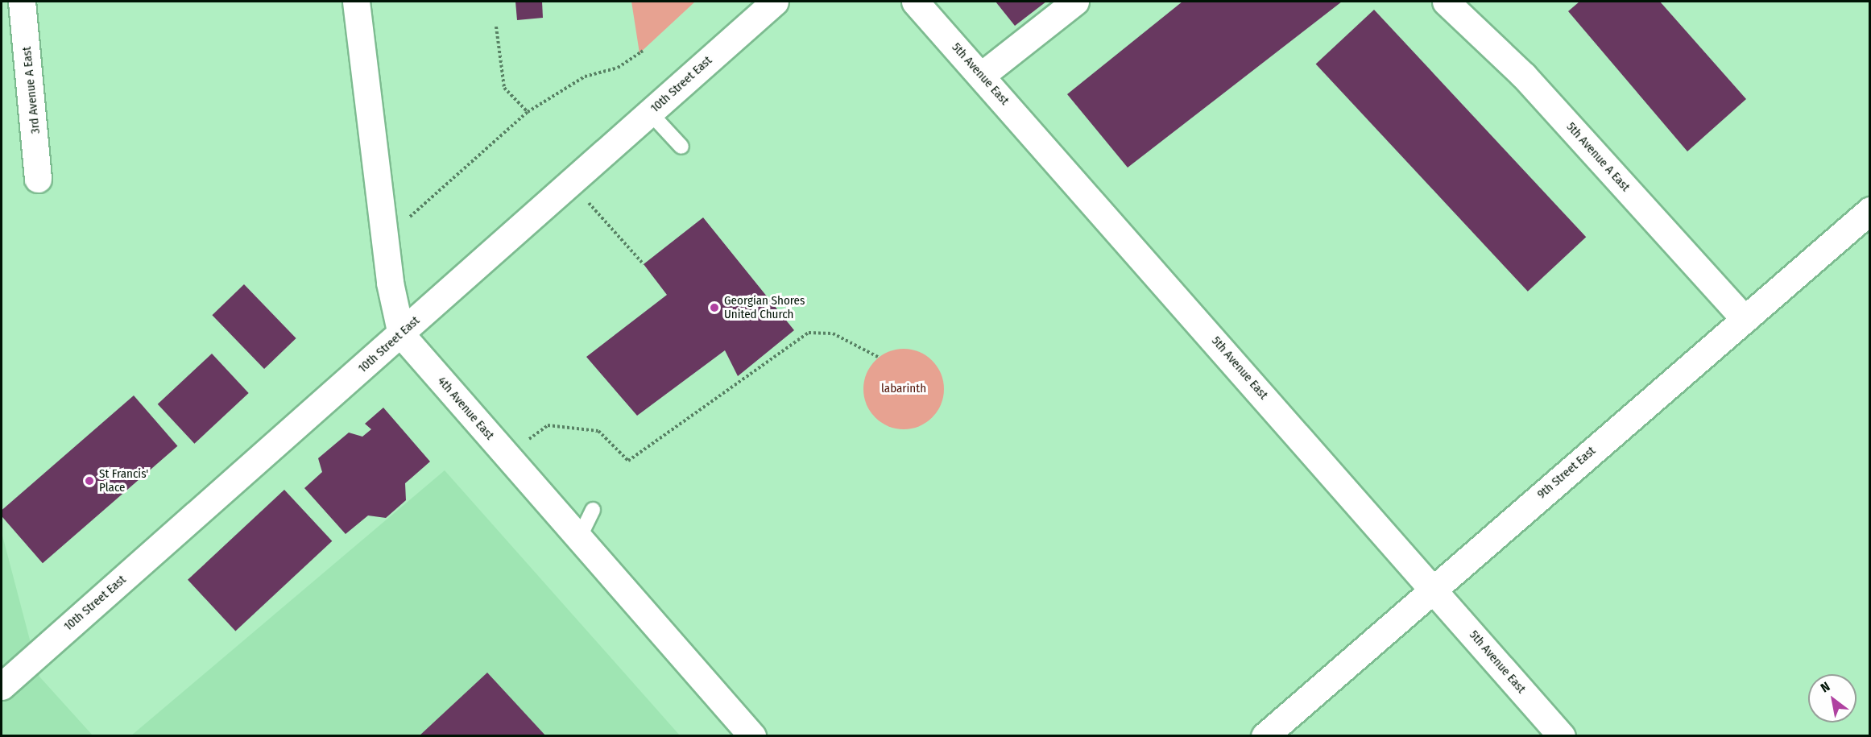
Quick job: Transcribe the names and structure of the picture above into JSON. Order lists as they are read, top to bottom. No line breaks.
{"streets":{"street":["5th Avenue East","10th Street East","3rd Avenue A East","5th Avenue A East","4th Avenue East","9th Street East"]},"crossings":[["5th Avenue East","9th Street East"],["10th Street East","4th Avenue East"],["5th Avenue A East","9th Street East"]],"parks":["labarinth"],"places":["Georgian Shores United Church","St Francis' Place"],"north":"top left"}
